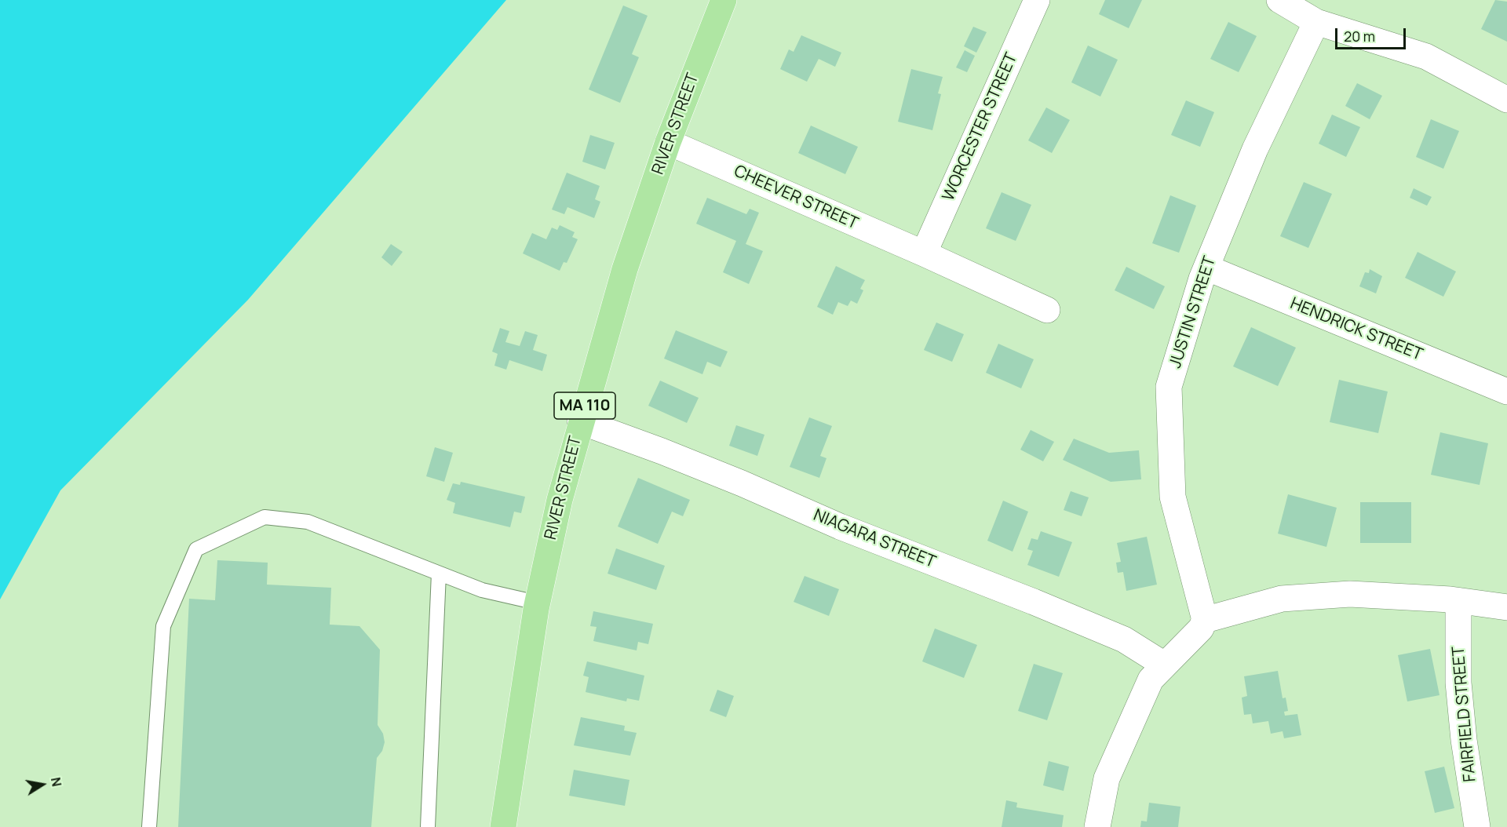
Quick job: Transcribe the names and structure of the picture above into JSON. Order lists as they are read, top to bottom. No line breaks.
{"streets":{"main road":["RIVER STREET","MA 110"],"street":["WORCESTER STREET","CHEEVER STREET","JUSTIN STREET","HENDRICK STREET","NIAGARA STREET","FAIRFIELD STREET"]},"crossings":[["RIVER STREET","CHEEVER STREET"],["RIVER STREET","NIAGARA STREET"],["WORCESTER STREET","CHEEVER STREET"],["JUSTIN STREET","HENDRICK STREET"]],"scale_bar":"20 m","north":"right"}
